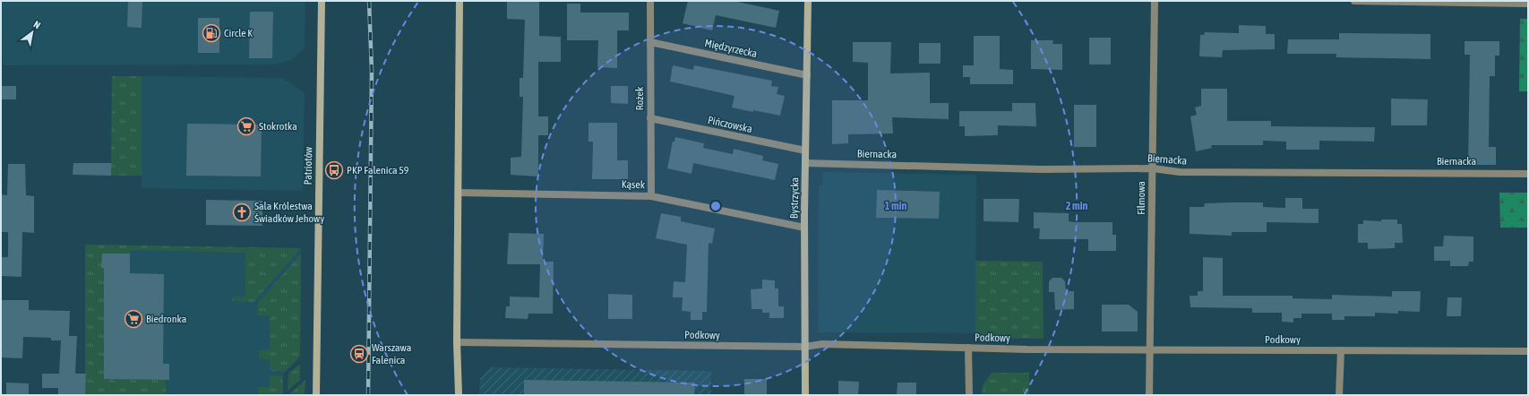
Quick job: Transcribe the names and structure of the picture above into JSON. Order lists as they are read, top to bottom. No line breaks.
{"streets":{"main road":["Patriotów","Bystrzycka"],"street":["Międzyrzecka","Rożek","Pińczowska","Biernacka","Kąsek","Filmowa","Podkowy"]},"crossings":[["Międzyrzecka","Rożek"],["Międzyrzecka","Bystrzycka"],["Rożek","Pińczowska"],["Rożek","Kąsek"],["Pińczowska","Bystrzycka"],["Biernacka","Bystrzycka"],["Biernacka","Filmowa"],["Kąsek","Bystrzycka"],["Bystrzycka","Podkowy"],["Filmowa","Podkowy"]],"places":{"fuel station":["Circle K"],"supermarket":["Stokrotka","Biedronka"],"bus stop":["PKP Falenica 59"],"church":["Sala Królestwa Świadków Jehowy"],"station":["Warszawa Falenica"]},"north":"top right","rings":["1 min","2 min"]}
